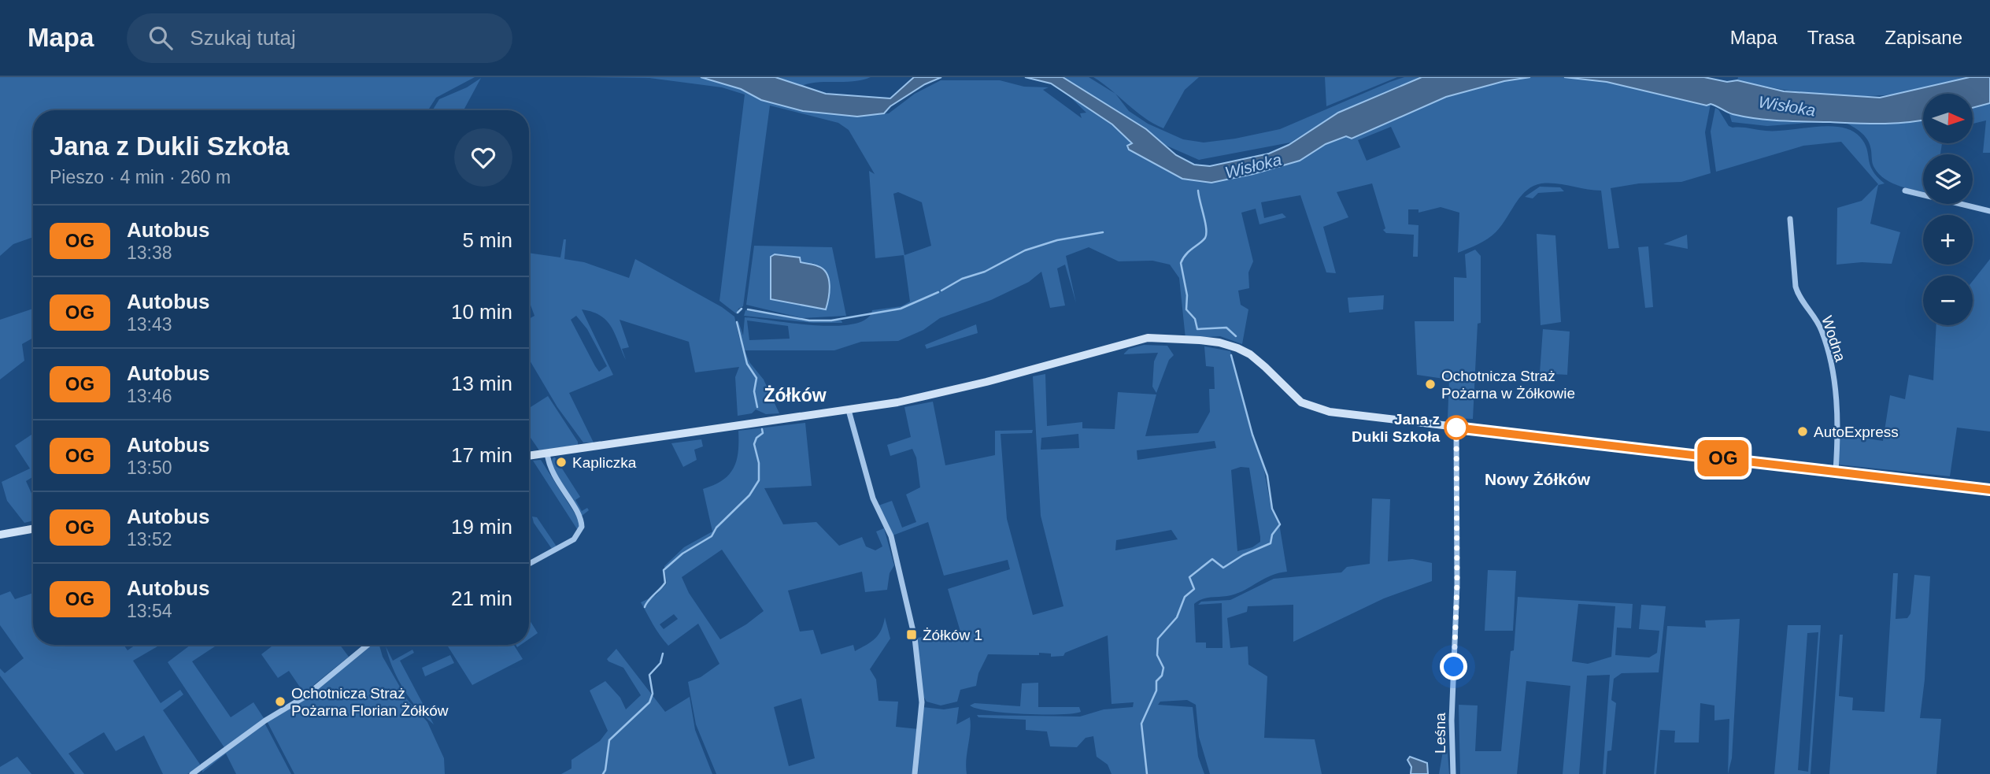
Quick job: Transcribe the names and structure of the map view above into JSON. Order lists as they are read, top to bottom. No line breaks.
{"streets":{"street":["Wodna","Leśna"]},"districts":["Żółków","Nowy Żółków"],"water":["Wisłoka"],"places":{"other":["Ochotnicza Straż Pożarna w Żółkowie","Jana z Dukli Szkoła","AutoExpress","Kapliczka","Ochotnicza Straż Pożarna Florian Żółków"],"transit":["Żółków 1"]},"lines":["bus line OG"],"north":"right","page":{"header":"Mapa","search":"Szukaj tutaj","nav":["Mapa","Trasa","Zapisane"],"on_map":"OG","map_buttons":["+","−"],"heading":["Jana z Dukli Szkoła","Pieszo · 4 min · 260 m"],"list":[{"mark":"OG","name":"Autobus","note":"13:38","value":"5 min"},{"mark":"OG","name":"Autobus","note":"13:43","value":"10 min"},{"mark":"OG","name":"Autobus","note":"13:46","value":"13 min"},{"mark":"OG","name":"Autobus","note":"13:50","value":"17 min"},{"mark":"OG","name":"Autobus","note":"13:52","value":"19 min"},{"mark":"OG","name":"Autobus","note":"13:54","value":"21 min"}]}}
